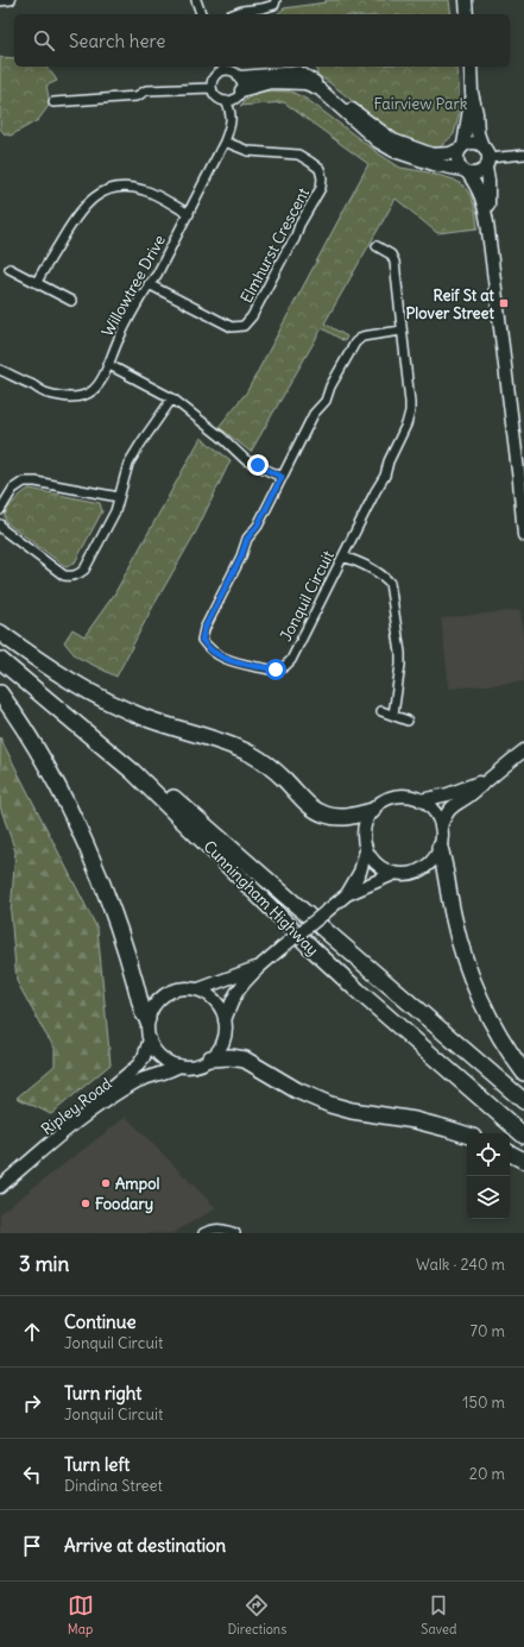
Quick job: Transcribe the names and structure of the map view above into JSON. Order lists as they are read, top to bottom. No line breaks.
{"streets":{"highway":["Cunningham Highway"],"main road":["Ripley Road"],"street":["Elmhurst Crescent","Willowtree Drive","Jonquil Circuit"]},"crossings":[["Elmhurst Crescent","Willowtree Drive"]],"parks":["Fairview Park"],"places":{"transit":["Reif St at Plover Street"],"other":["Ampol","Foodary"]},"page":{"search":"Search here","heading":["3 min","Walk · 240 m"],"list":[["Continue","Jonquil Circuit","70 m"],["Turn right","Jonquil Circuit","150 m"],["Turn left","Dindina Street","20 m"],"Arrive at destination"],"nav":["Map","Directions","Saved"]}}
